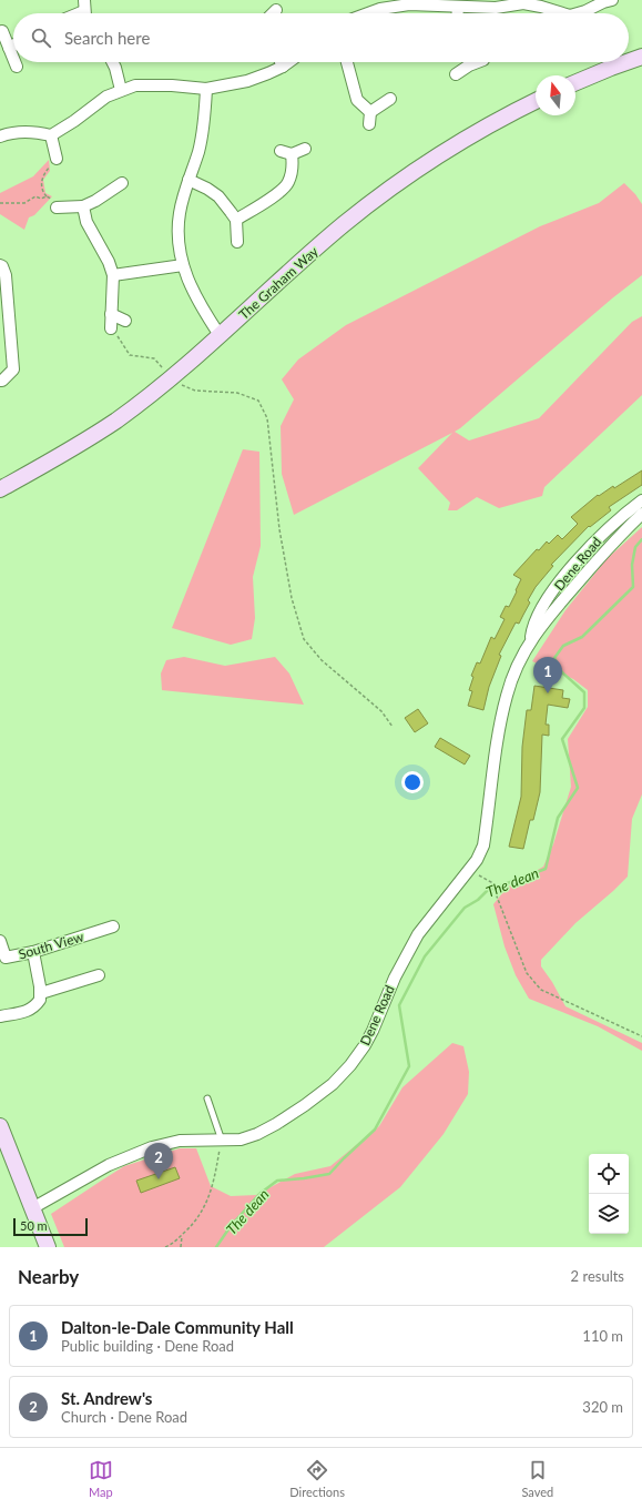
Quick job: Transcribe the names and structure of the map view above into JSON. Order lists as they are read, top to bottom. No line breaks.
{"streets":{"main road":["The Graham Way"],"street":["Dene Road","South View"]},"water":["The dean"],"scale_bar":"50 m","north":"top","page":{"search":"Search here","pins":["1","2"],"scale":"50 m","heading":["Nearby","2 results"],"list":[{"mark":"1","name":"Dalton-le-Dale Community Hall","note":"Public building · Dene Road","value":"110 m"},{"mark":"2","name":"St. Andrew's","note":"Church · Dene Road","value":"320 m"}],"nav":["Map","Directions","Saved"]}}
